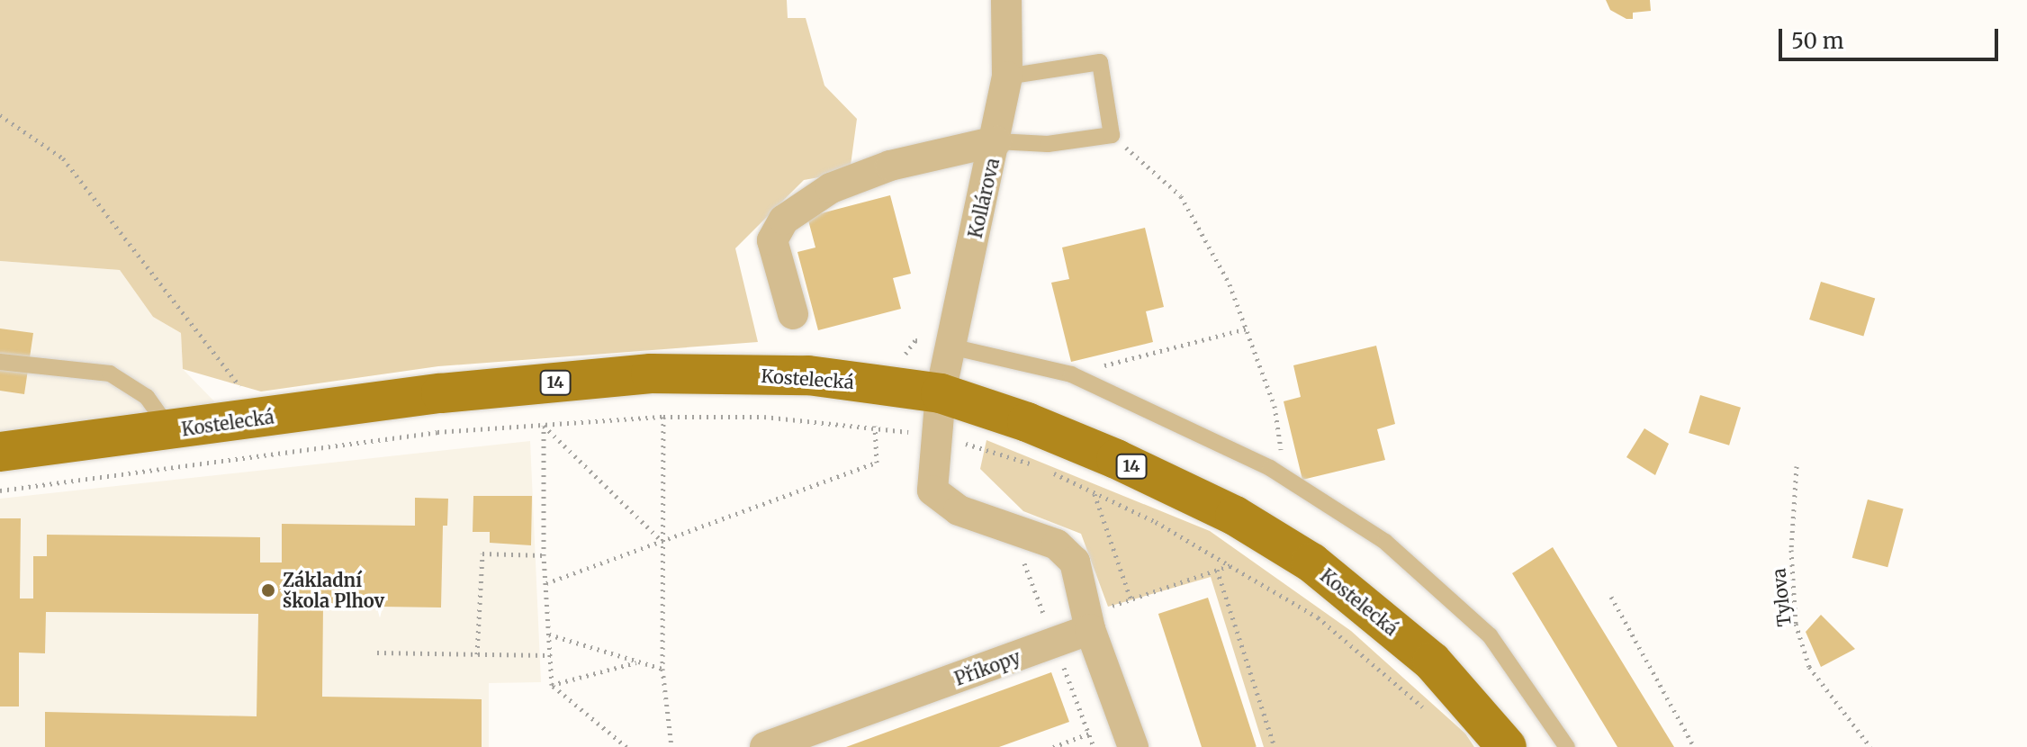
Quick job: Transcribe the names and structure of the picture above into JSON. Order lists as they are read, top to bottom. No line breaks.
{"streets":{"main road":["Kostelecká","14"],"street":["Kollárova","Příkopy"],"path":["Tylova"]},"crossings":[["Kollárova","Kostelecká"],["Kollárova","Příkopy"]],"places":["Základní škola Plhov"],"scale_bar":"50 m"}
